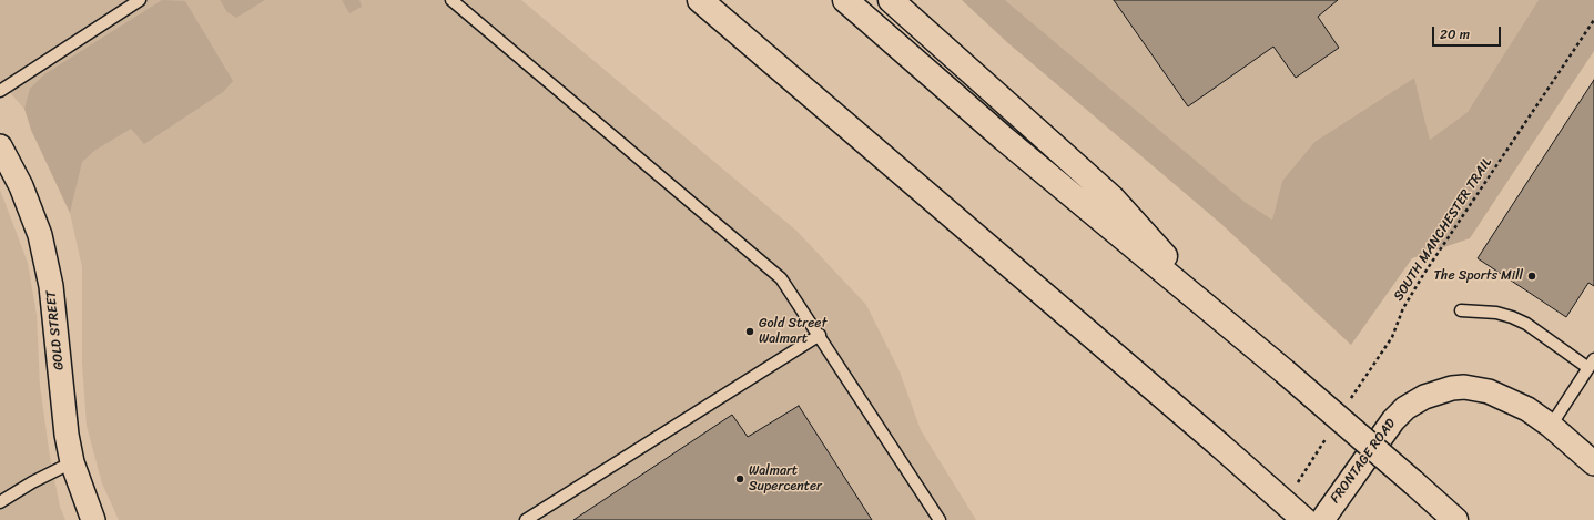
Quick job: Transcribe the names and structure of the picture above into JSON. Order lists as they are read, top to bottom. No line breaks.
{"streets":{"street":["GOLD STREET","FRONTAGE ROAD"],"path":["SOUTH MANCHESTER TRAIL"]},"places":["The Sports Mill","Gold Street Walmart","Walmart Supercenter"],"scale_bar":"20 m"}
